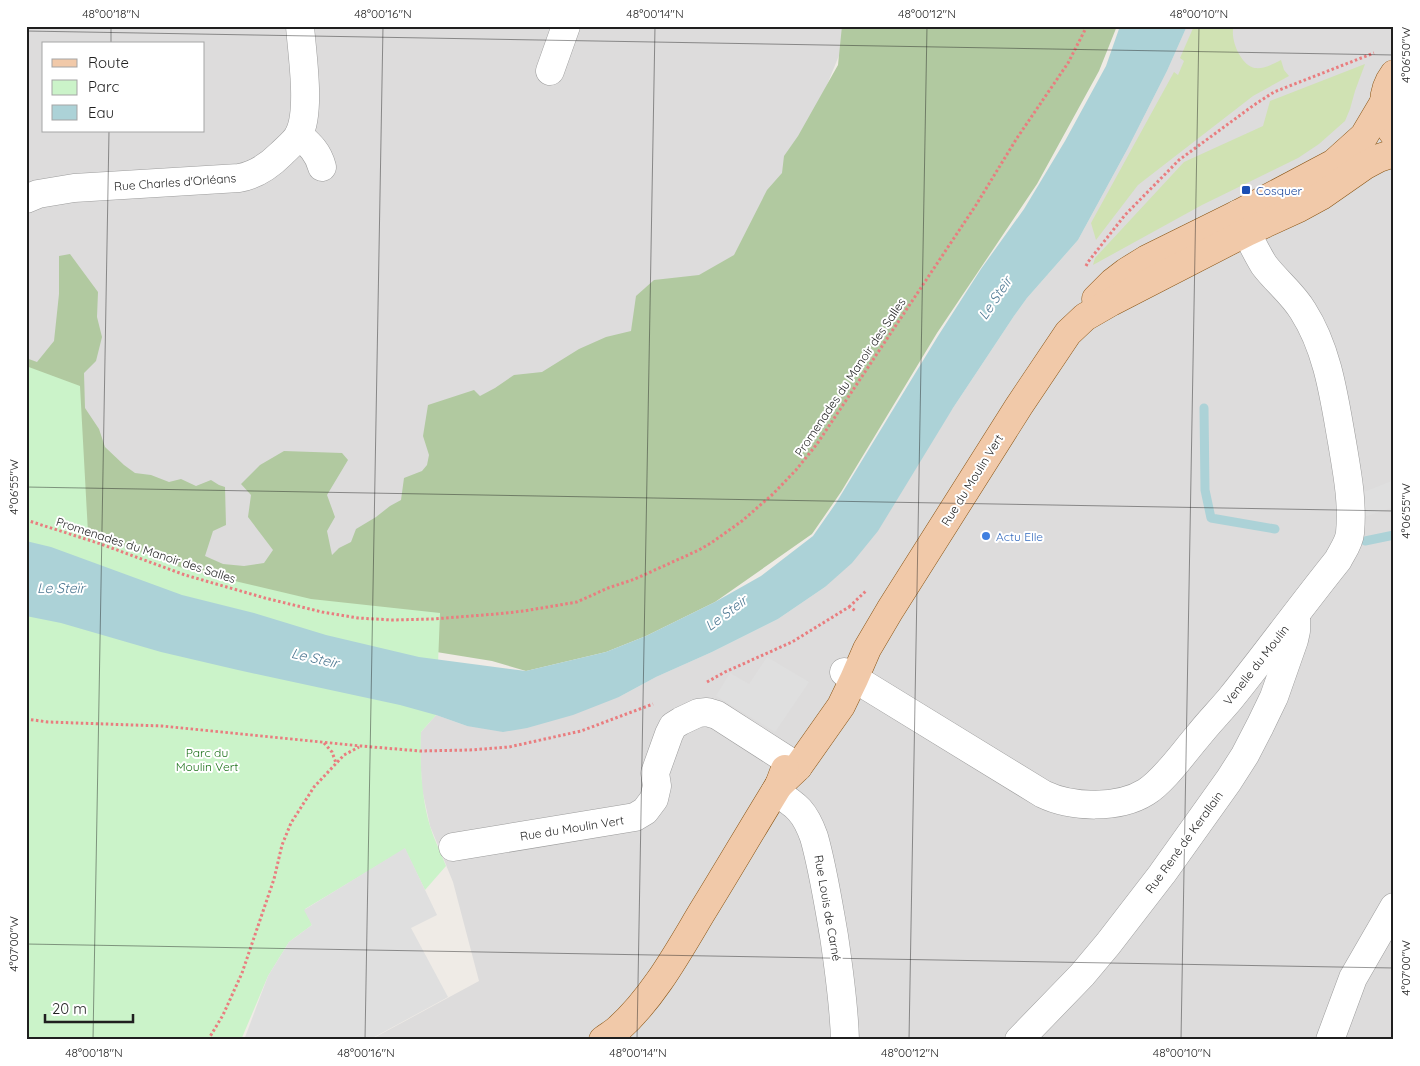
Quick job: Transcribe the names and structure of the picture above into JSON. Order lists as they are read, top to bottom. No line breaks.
{"streets":{"main road":["Rue du Moulin Vert"],"street":["Rue Charles d'Orléans","Venelle du Moulin","Rue René de Kerallain","Rue Louis de Carné"],"path":["Promenades du Manoir des Salles"]},"crossings":[["Rue du Moulin Vert","Venelle du Moulin"],["Rue du Moulin Vert","Rue Louis de Carné"],["Venelle du Moulin","Rue René de Kerallain"]],"water":["Le Steir","Le Steïr"],"parks":["Parc du Moulin Vert"],"places":{"transit":["Cosquer"],"other":["Actu Elle"]},"legend":["Route","Parc","Eau"],"scale_bar":"20 m","coordinates":["48°00'18\"N","48°00'16\"N","48°00'14\"N","48°00'12\"N","48°00'10\"N","4°06'50\"W","4°06'55\"W","4°07'00\"W"]}
